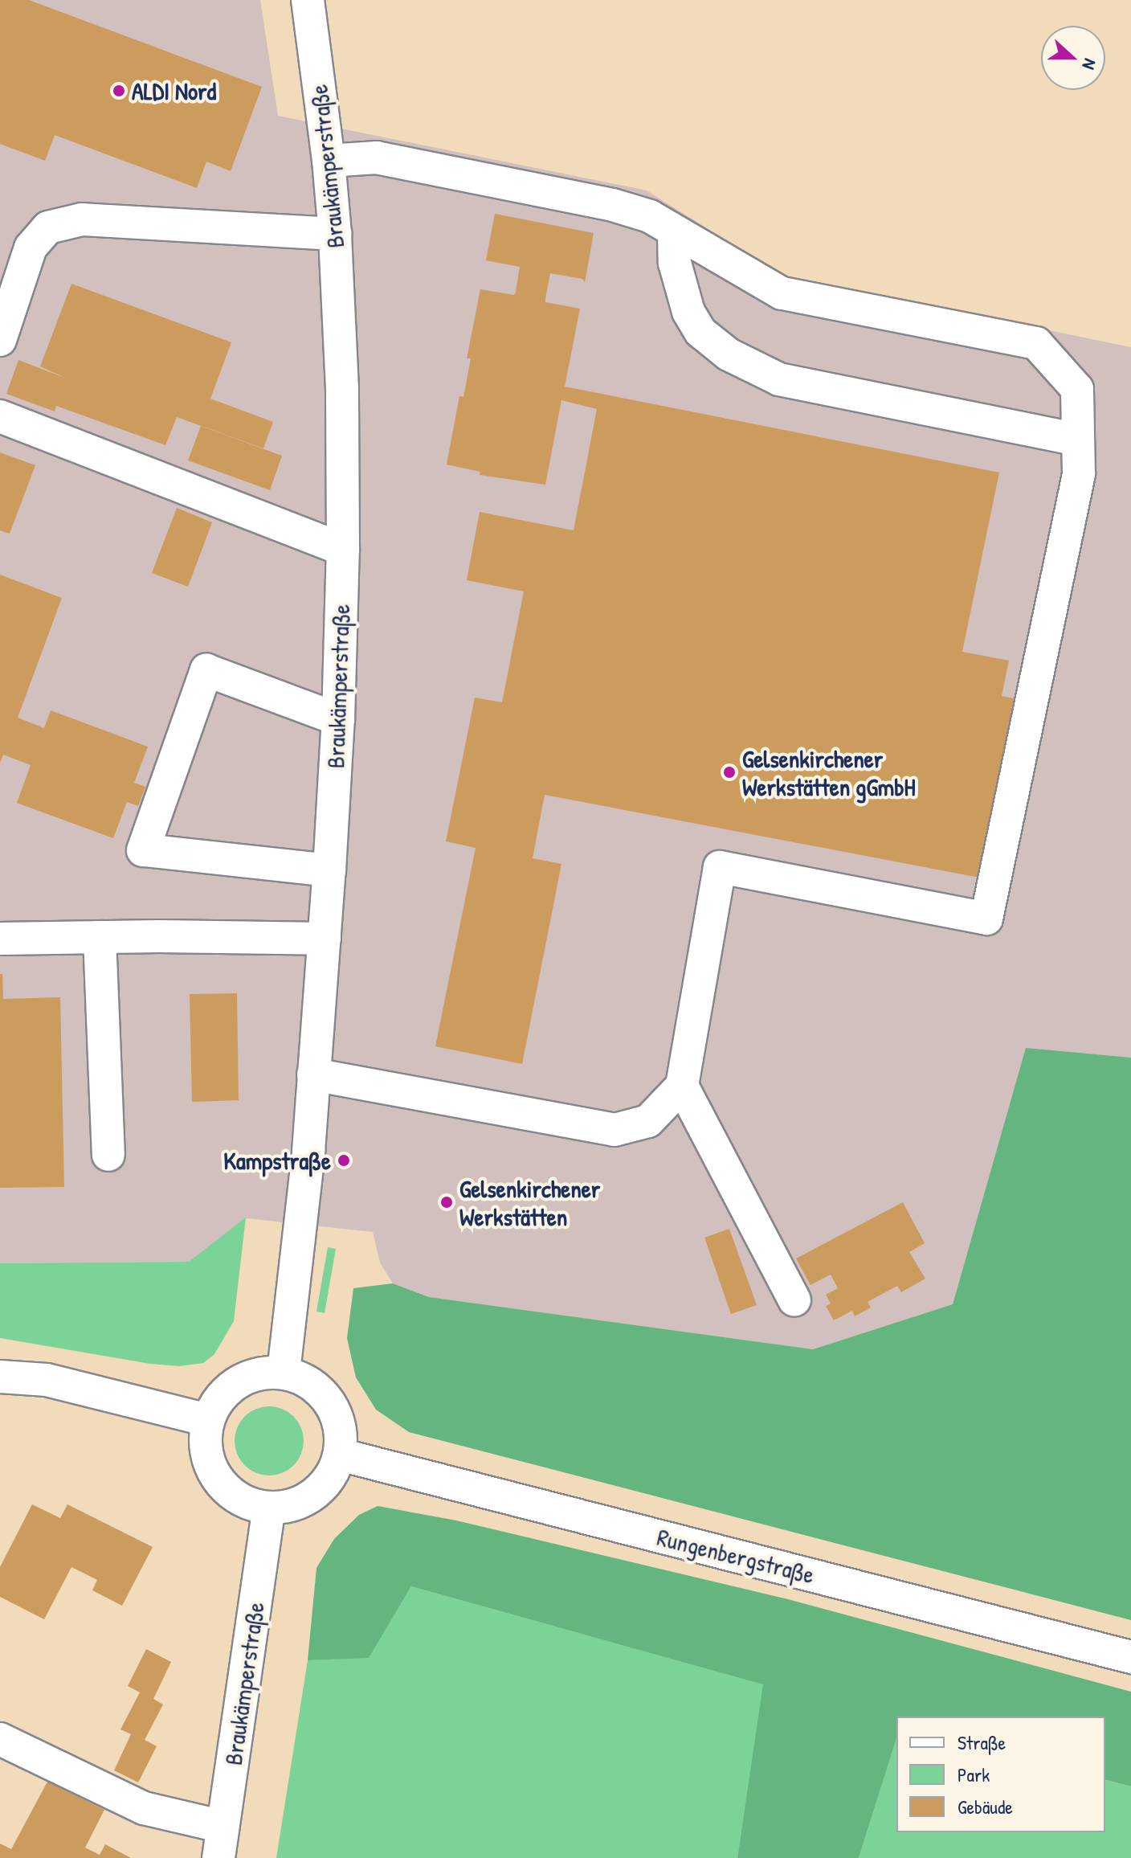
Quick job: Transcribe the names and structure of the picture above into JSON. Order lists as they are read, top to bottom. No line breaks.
{"streets":{"street":["Braukämperstraße","Rungenbergstraße"]},"crossings":[["Braukämperstraße","Rungenbergstraße"]],"places":["ALDI Nord","Gelsenkirchener Werkstätten gGmbH","Kampstraße","Gelsenkirchener Werkstätten"],"legend":["Straße","Park","Gebäude"],"north":"right"}
